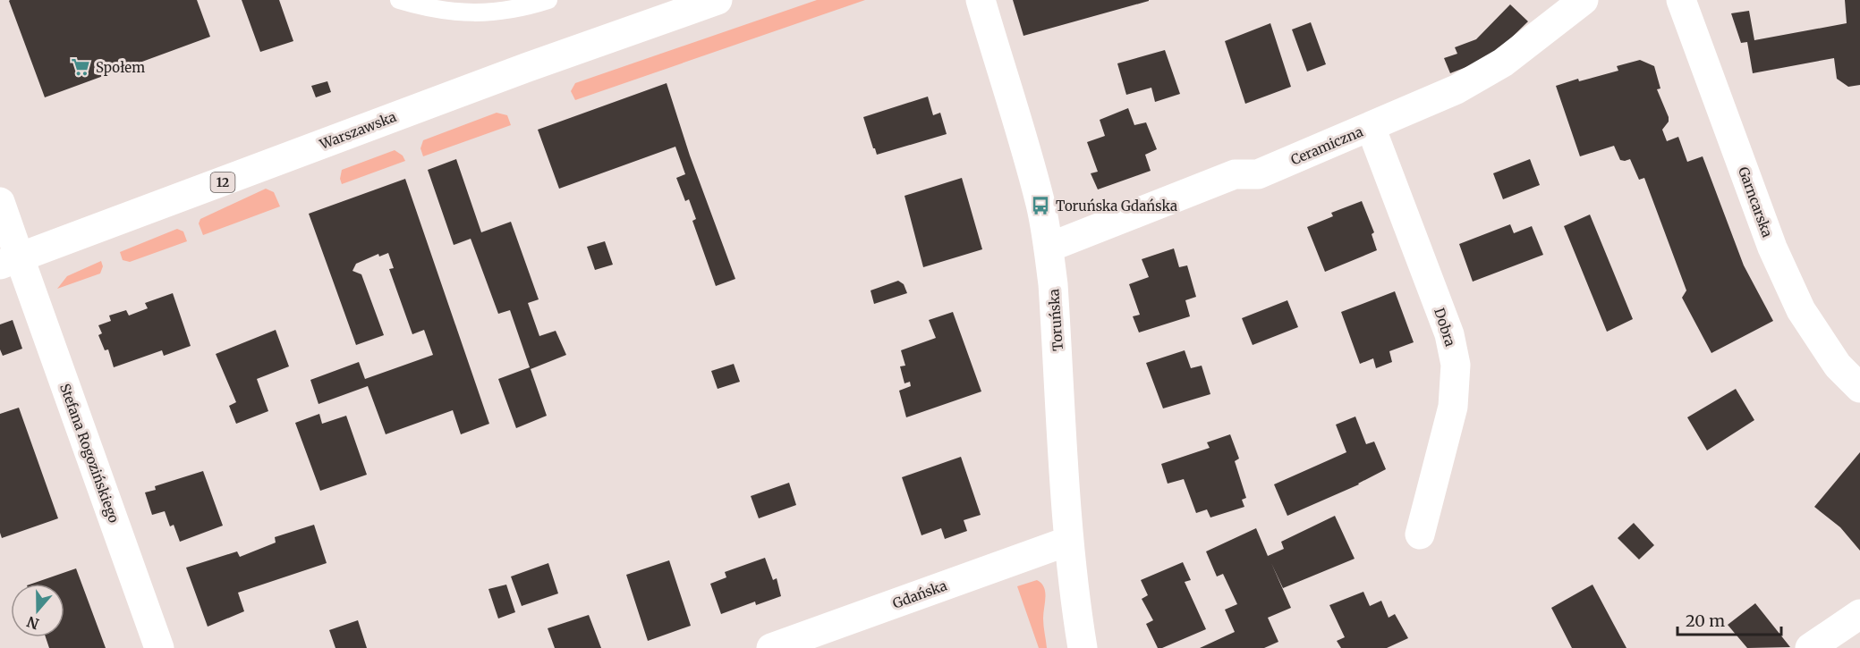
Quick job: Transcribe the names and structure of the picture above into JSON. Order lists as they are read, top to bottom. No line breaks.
{"streets":{"street":["Warszawska","Ceramiczna","12","Garncarska","Toruńska","Dobra","Stefana Rogozińskiego","Gdańska"]},"crossings":[["Warszawska","Stefana Rogozińskiego"],["Ceramiczna","Toruńska"],["Ceramiczna","Dobra"],["Toruńska","Gdańska"]],"places":{"supermarket":["Społem"],"bus stop":["Toruńska Gdańska"]},"scale_bar":"20 m","north":"bottom"}
